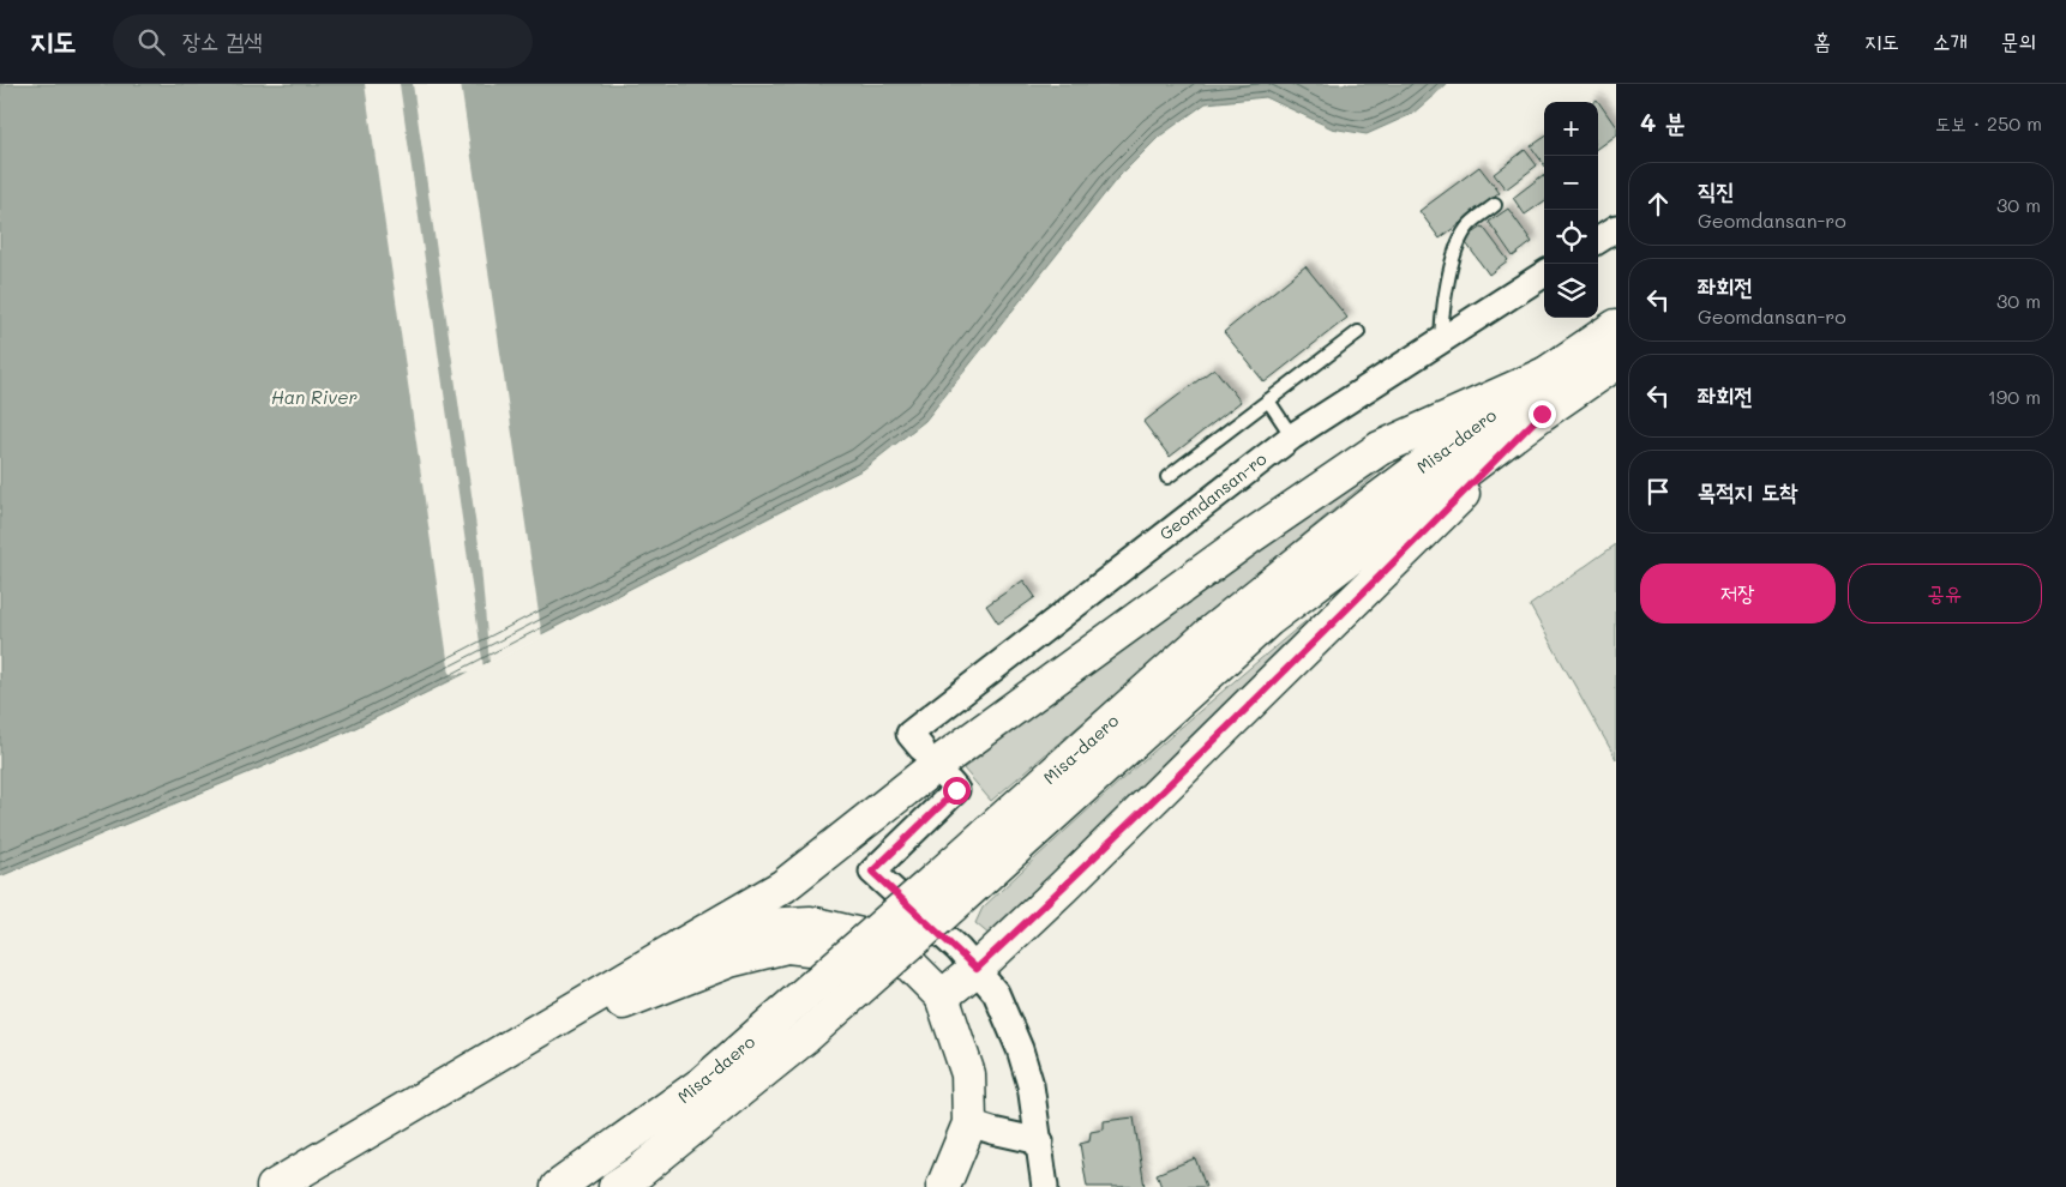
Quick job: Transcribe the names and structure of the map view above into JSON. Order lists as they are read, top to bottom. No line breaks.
{"streets":{"main road":["Misa-daero"],"street":["Geomdansan-ro"]},"water":["Han River"],"page":{"header":"지도","search":"장소 검색","nav":["홈","지도","소개","문의"],"heading":["4 분","도보 · 250 m"],"map_buttons":["+","−"],"list":[["직진","Geomdansan-ro","30 m"],["좌회전","Geomdansan-ro","30 m"],["좌회전","190 m"],"목적지 도착"],"buttons":["저장","공유"]}}
